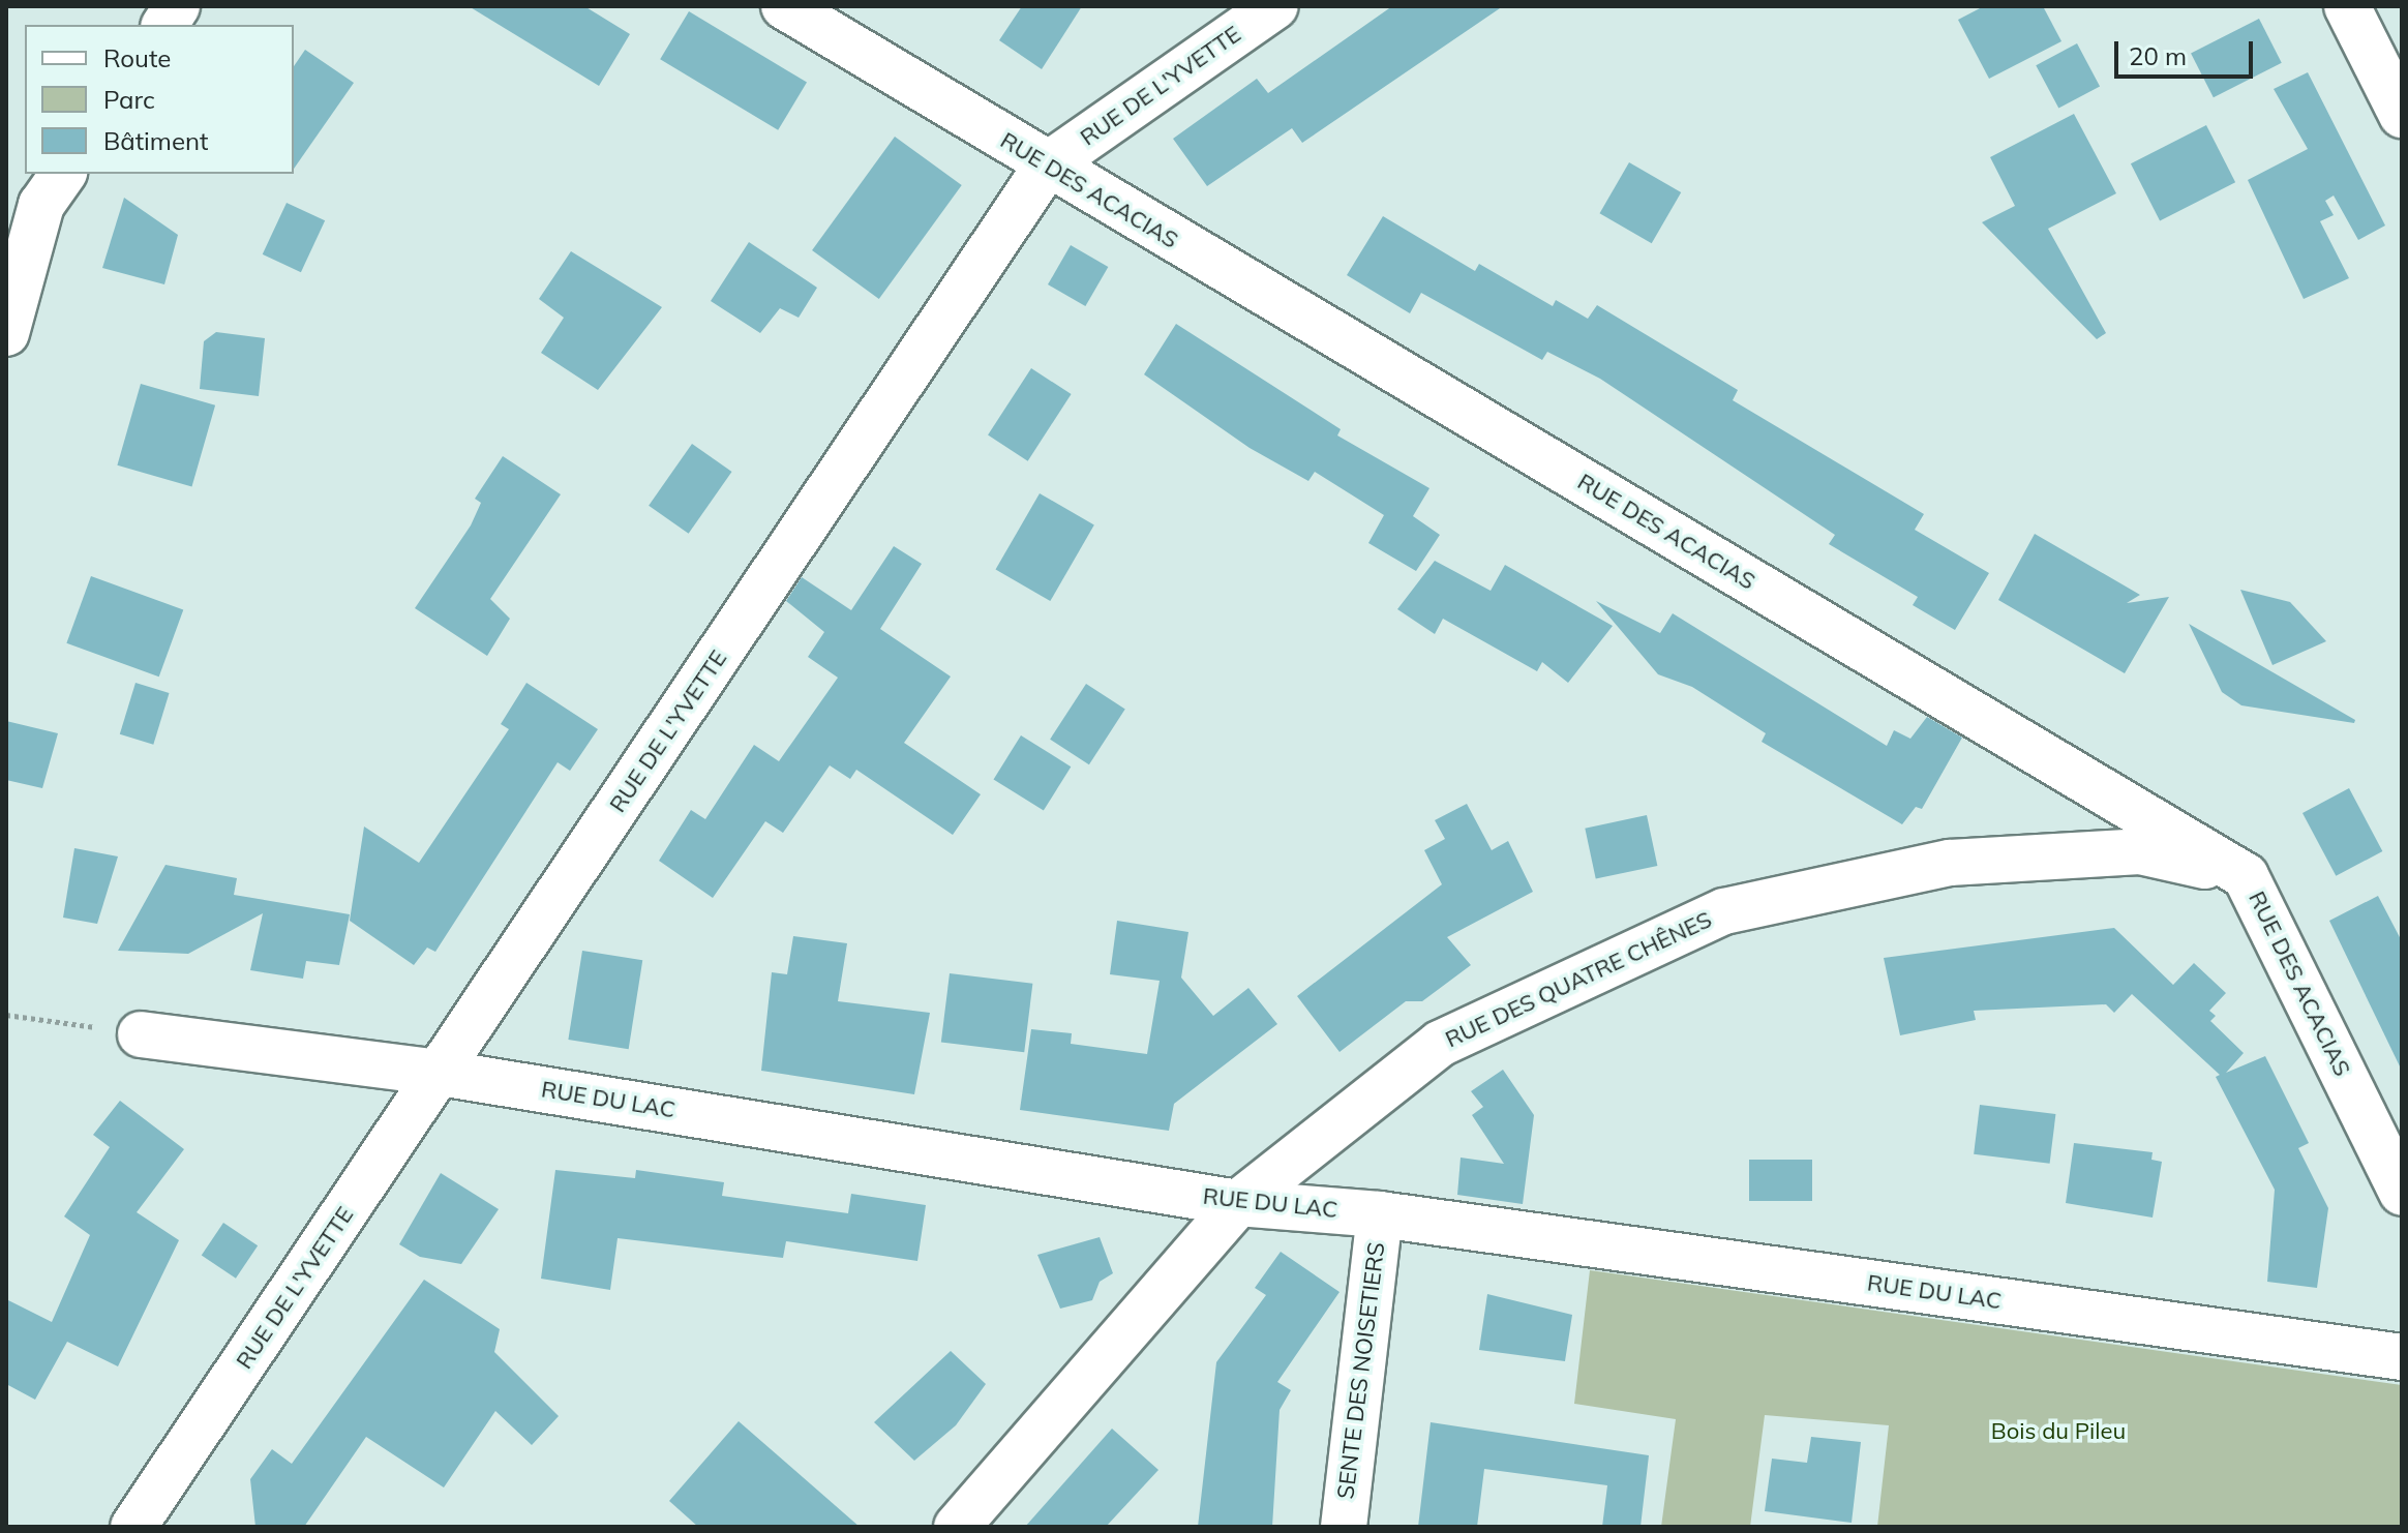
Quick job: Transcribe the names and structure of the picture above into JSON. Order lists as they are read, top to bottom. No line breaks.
{"streets":{"street":["RUE DE L'YVETTE","RUE DES ACACIAS","RUE DES QUATRE CHÊNES","RUE DU LAC","SENTE DES NOISETIERS"]},"crossings":[["RUE DE L'YVETTE","RUE DES ACACIAS"],["RUE DE L'YVETTE","RUE DU LAC"],["RUE DES ACACIAS","RUE DES QUATRE CHÊNES"],["RUE DES QUATRE CHÊNES","RUE DU LAC"],["RUE DU LAC","SENTE DES NOISETIERS"]],"parks":["Bois du Pileu"],"legend":["Route","Parc","Bâtiment"],"scale_bar":"20 m"}
